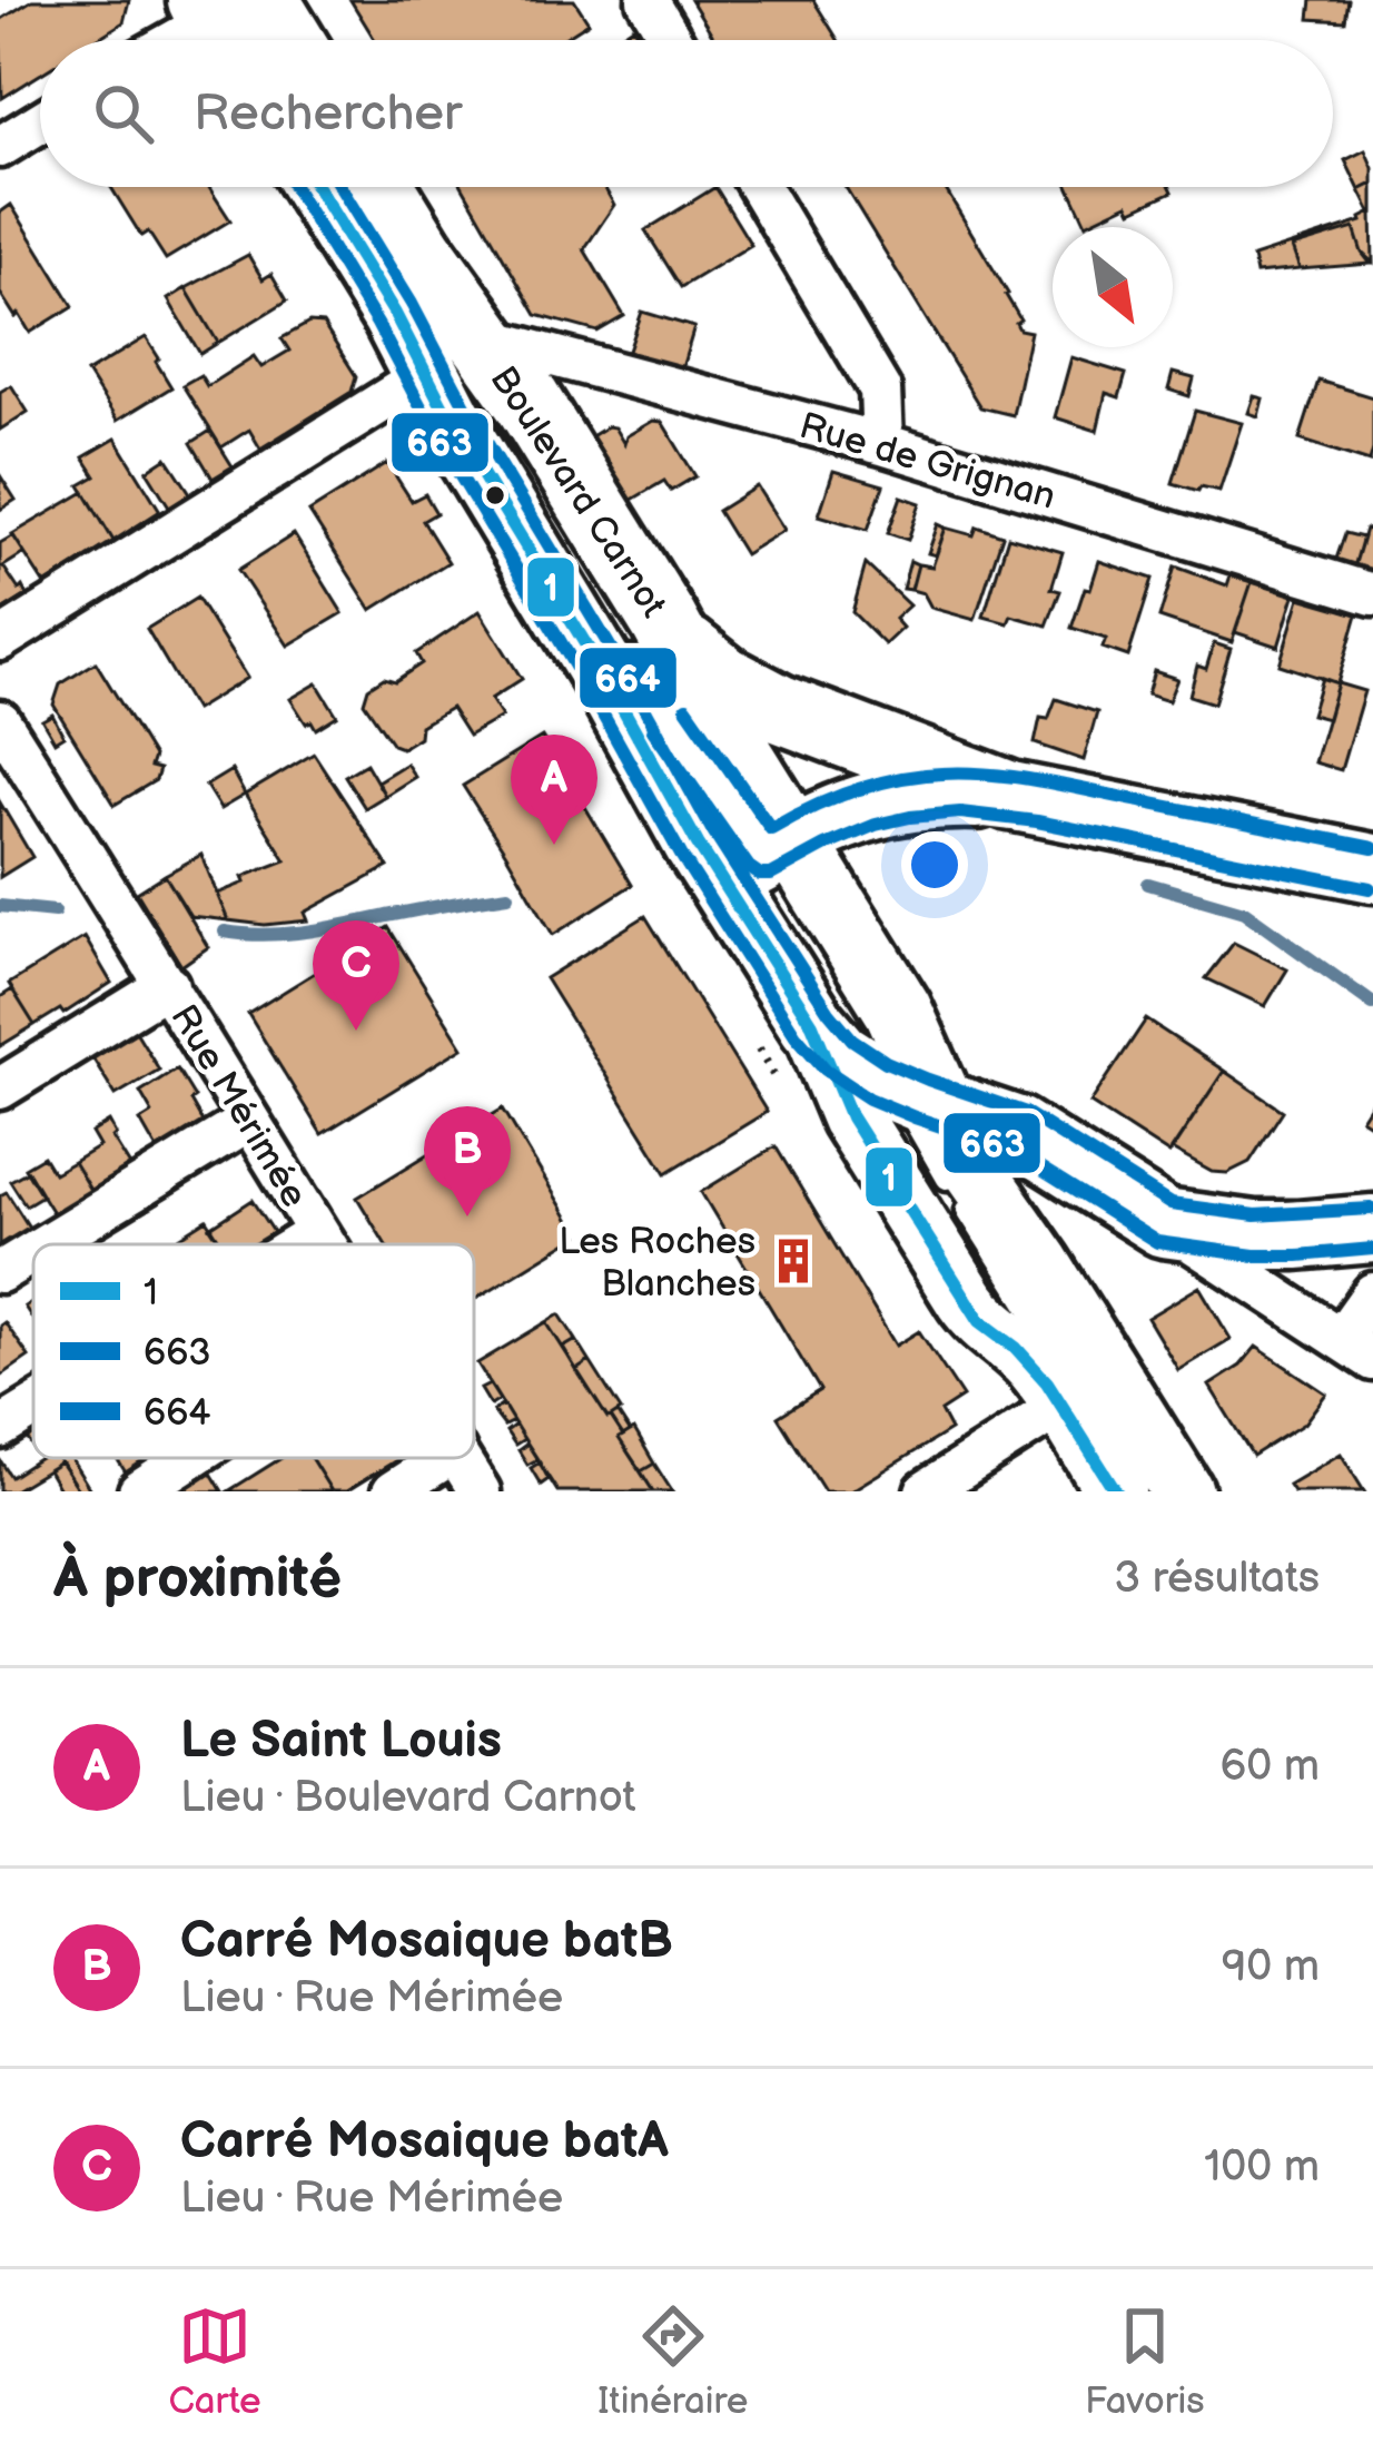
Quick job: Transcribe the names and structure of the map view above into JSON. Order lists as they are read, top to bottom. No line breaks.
{"streets":{"main road":["Boulevard Carnot"],"street":["Rue de Grignan","Rue Mérimée"]},"crossings":[["Rue de Grignan","Boulevard Carnot"]],"places":{"building":["Les Roches Blanches"]},"lines":["transit line 1","transit line 663","transit line 664"],"legend":["1","663","664"],"north":"bottom right","page":{"search":"Rechercher","pins":["A","C","B"],"heading":["À proximité","3 résultats"],"list":[{"mark":"A","name":"Le Saint Louis","note":"Lieu · Boulevard Carnot","value":"60 m"},{"mark":"B","name":"Carré Mosaique batB","note":"Lieu · Rue Mérimée","value":"90 m"},{"mark":"C","name":"Carré Mosaique batA","note":"Lieu · Rue Mérimée","value":"100 m"}],"nav":["Carte","Itinéraire","Favoris"]}}
